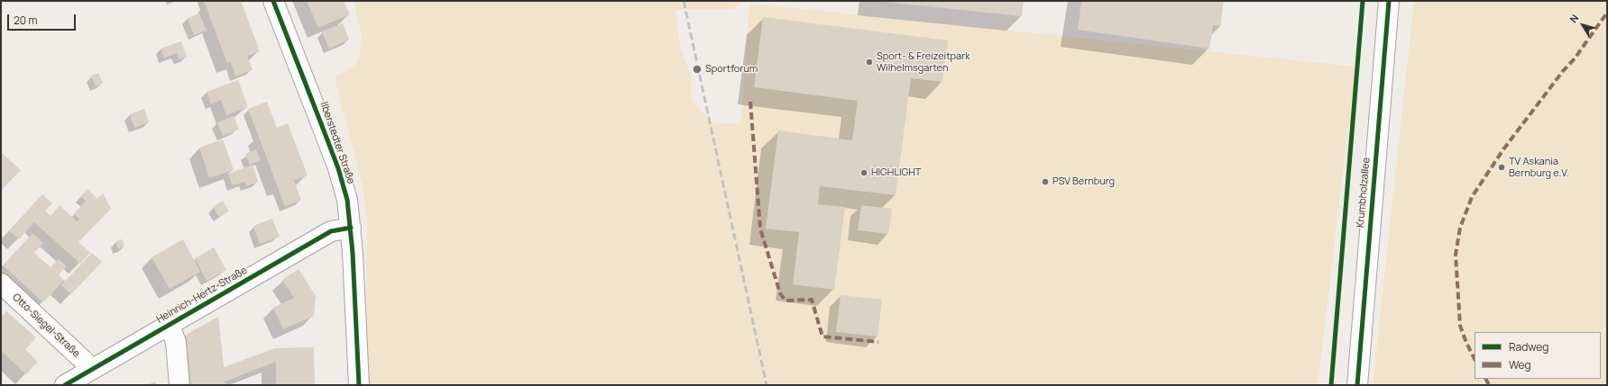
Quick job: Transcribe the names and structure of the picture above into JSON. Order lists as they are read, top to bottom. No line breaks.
{"streets":{"street":["Ilberstedter Straße","Krumbholzallee","Heinrich-Hertz-Straße","Otto-Siegel-Straße"]},"crossings":[["Ilberstedter Straße","Heinrich-Hertz-Straße"],["Heinrich-Hertz-Straße","Otto-Siegel-Straße"]],"places":["Sport- & Freizeitpark Wilhelmsgarten","Sportforum","TV Askania Bernburg e.V.","HIGHLIGHT","PSV Bernburg"],"legend":["Radweg","Weg"],"scale_bar":"20 m","north":"top left"}
